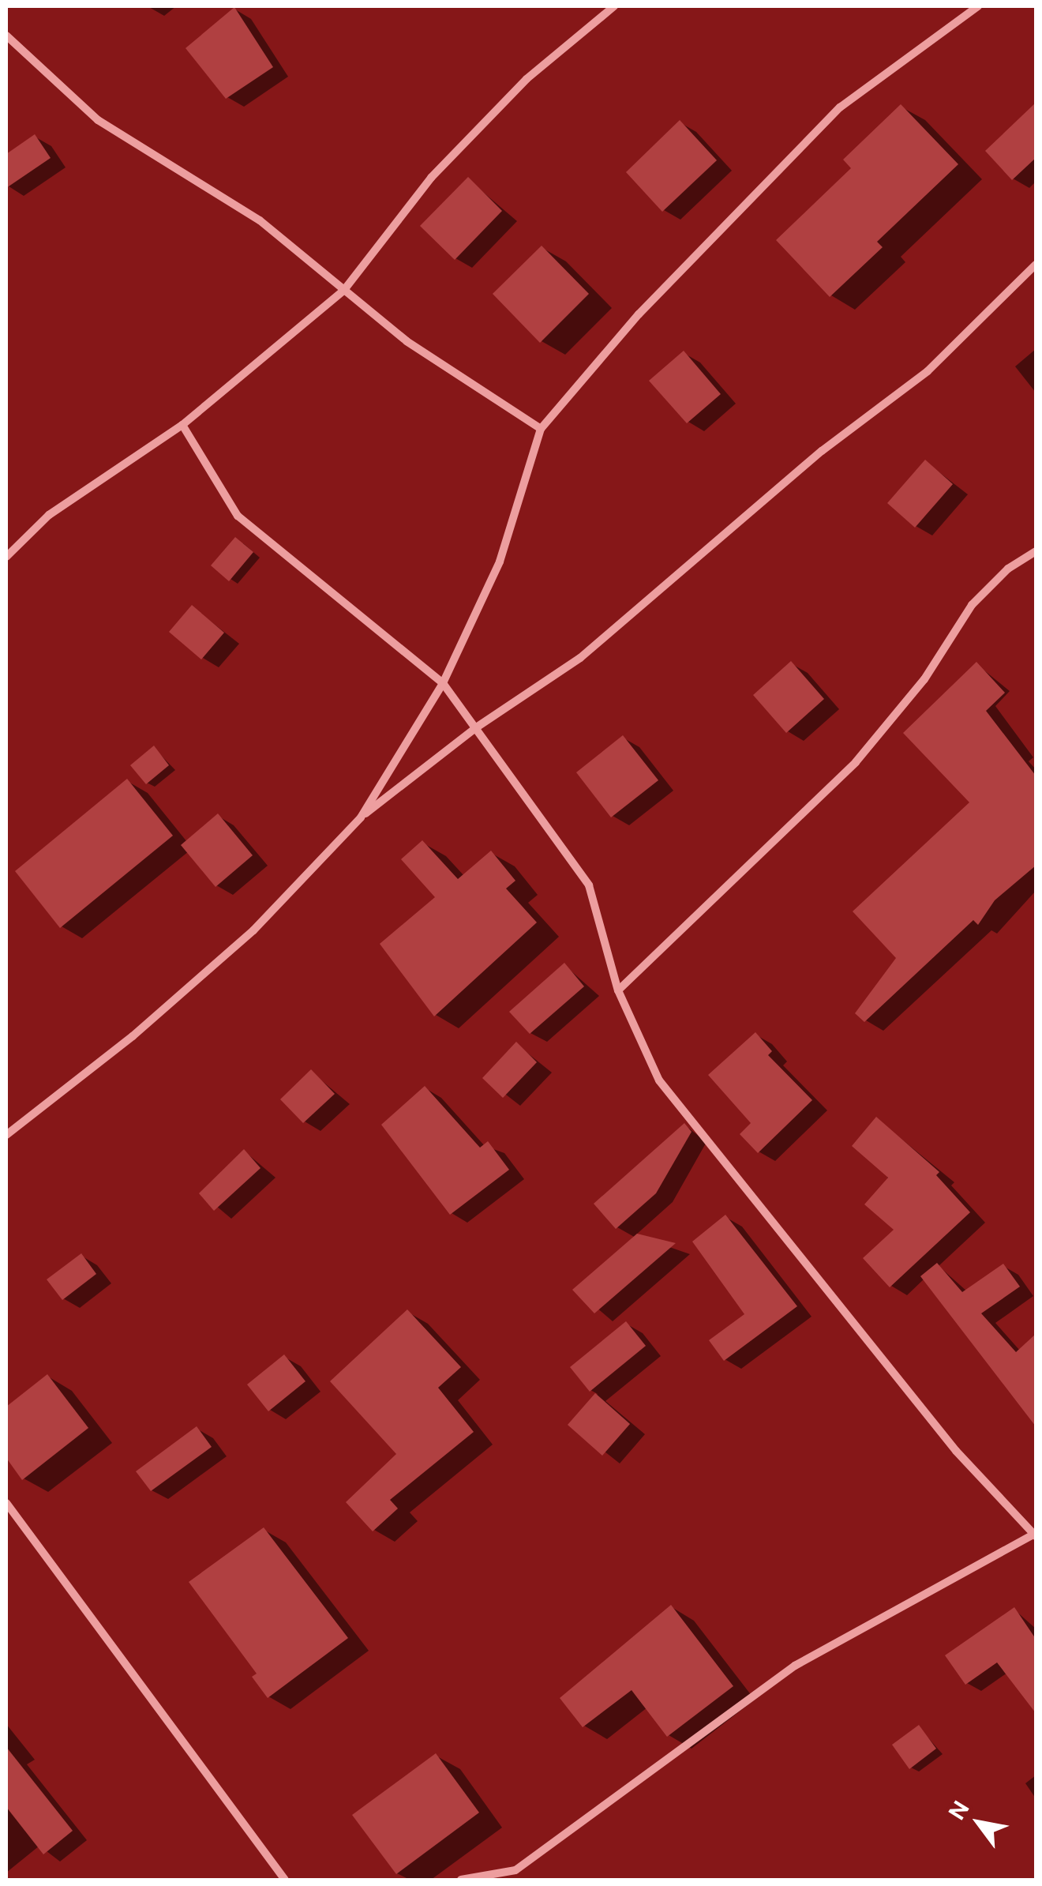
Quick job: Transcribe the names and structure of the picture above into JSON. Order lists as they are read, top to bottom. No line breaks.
{"north":"top left"}
